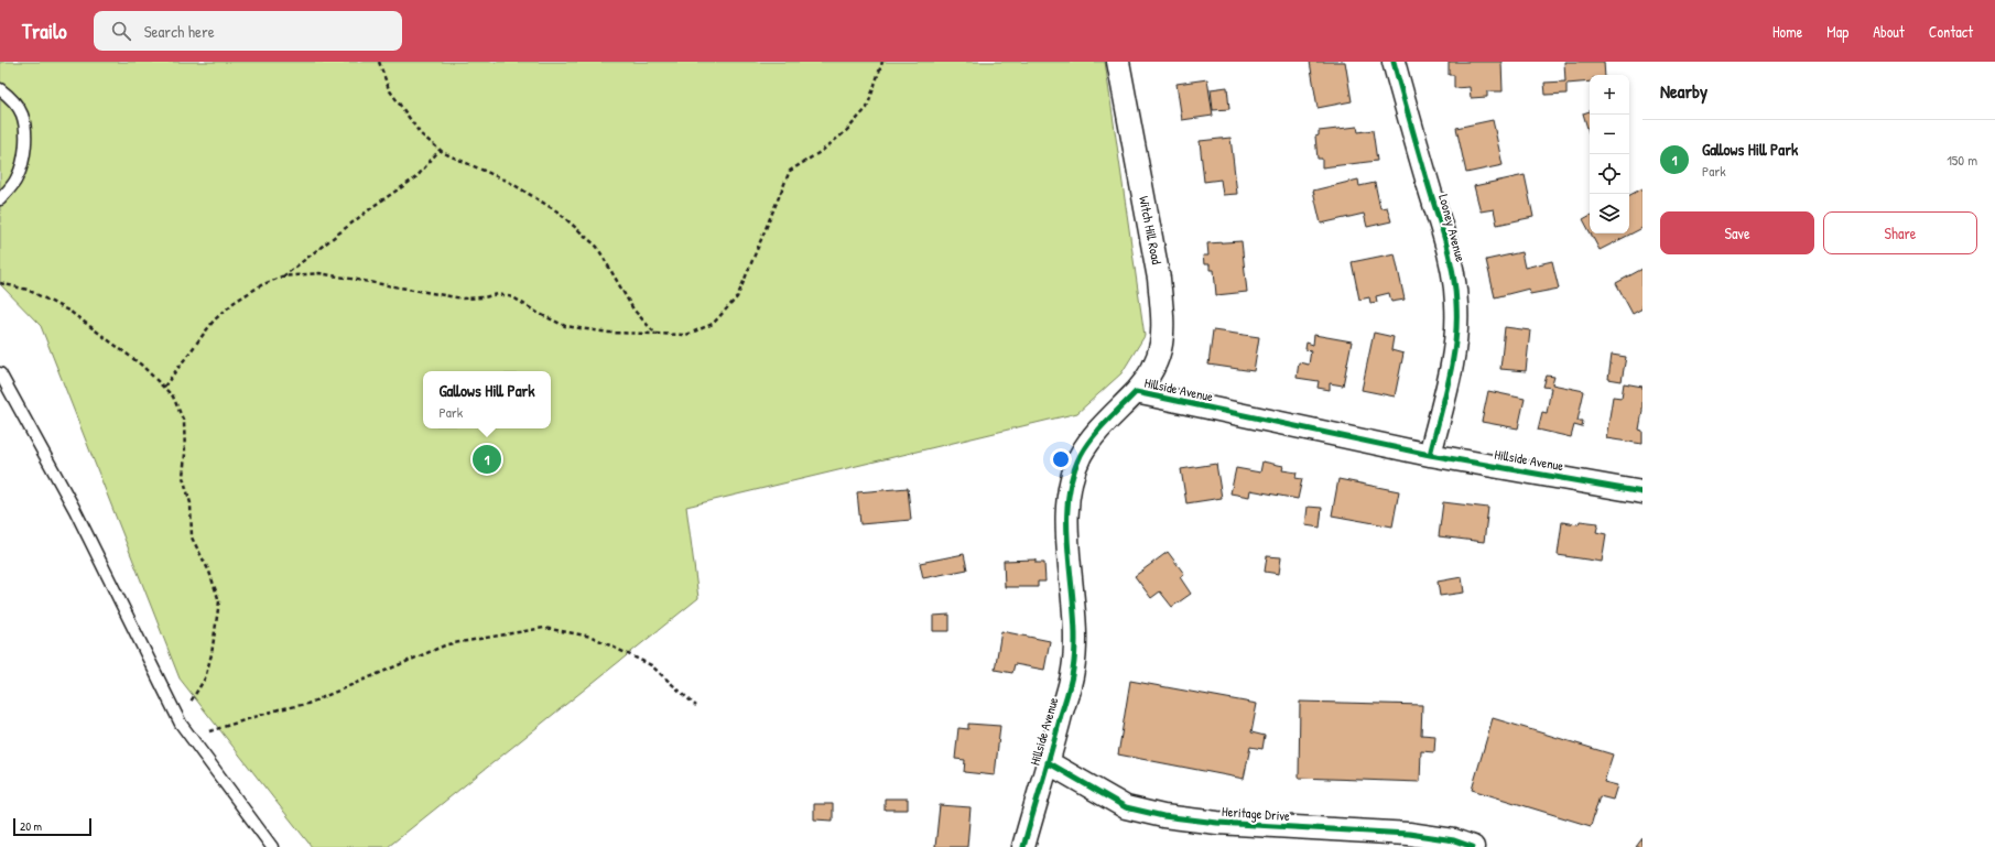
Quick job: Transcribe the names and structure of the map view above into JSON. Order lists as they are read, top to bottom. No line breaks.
{"streets":{"street":["Looney Avenue","Witch Hill Road","Hillside Avenue","Heritage Drive"]},"crossings":[["Looney Avenue","Hillside Avenue"],["Witch Hill Road","Hillside Avenue"],["Hillside Avenue","Heritage Drive"]],"scale_bar":"20 m","page":{"header":"Trailo","search":"Search here","nav":["Home","Map","About","Contact"],"heading":"Nearby","map_buttons":["+","−"],"list":[{"mark":"1","name":"Gallows Hill Park","note":"Park","value":"150 m"}],"buttons":["Save","Share"],"popup":["Gallows Hill Park","Park"],"pins":"1","scale":"20 m"}}
